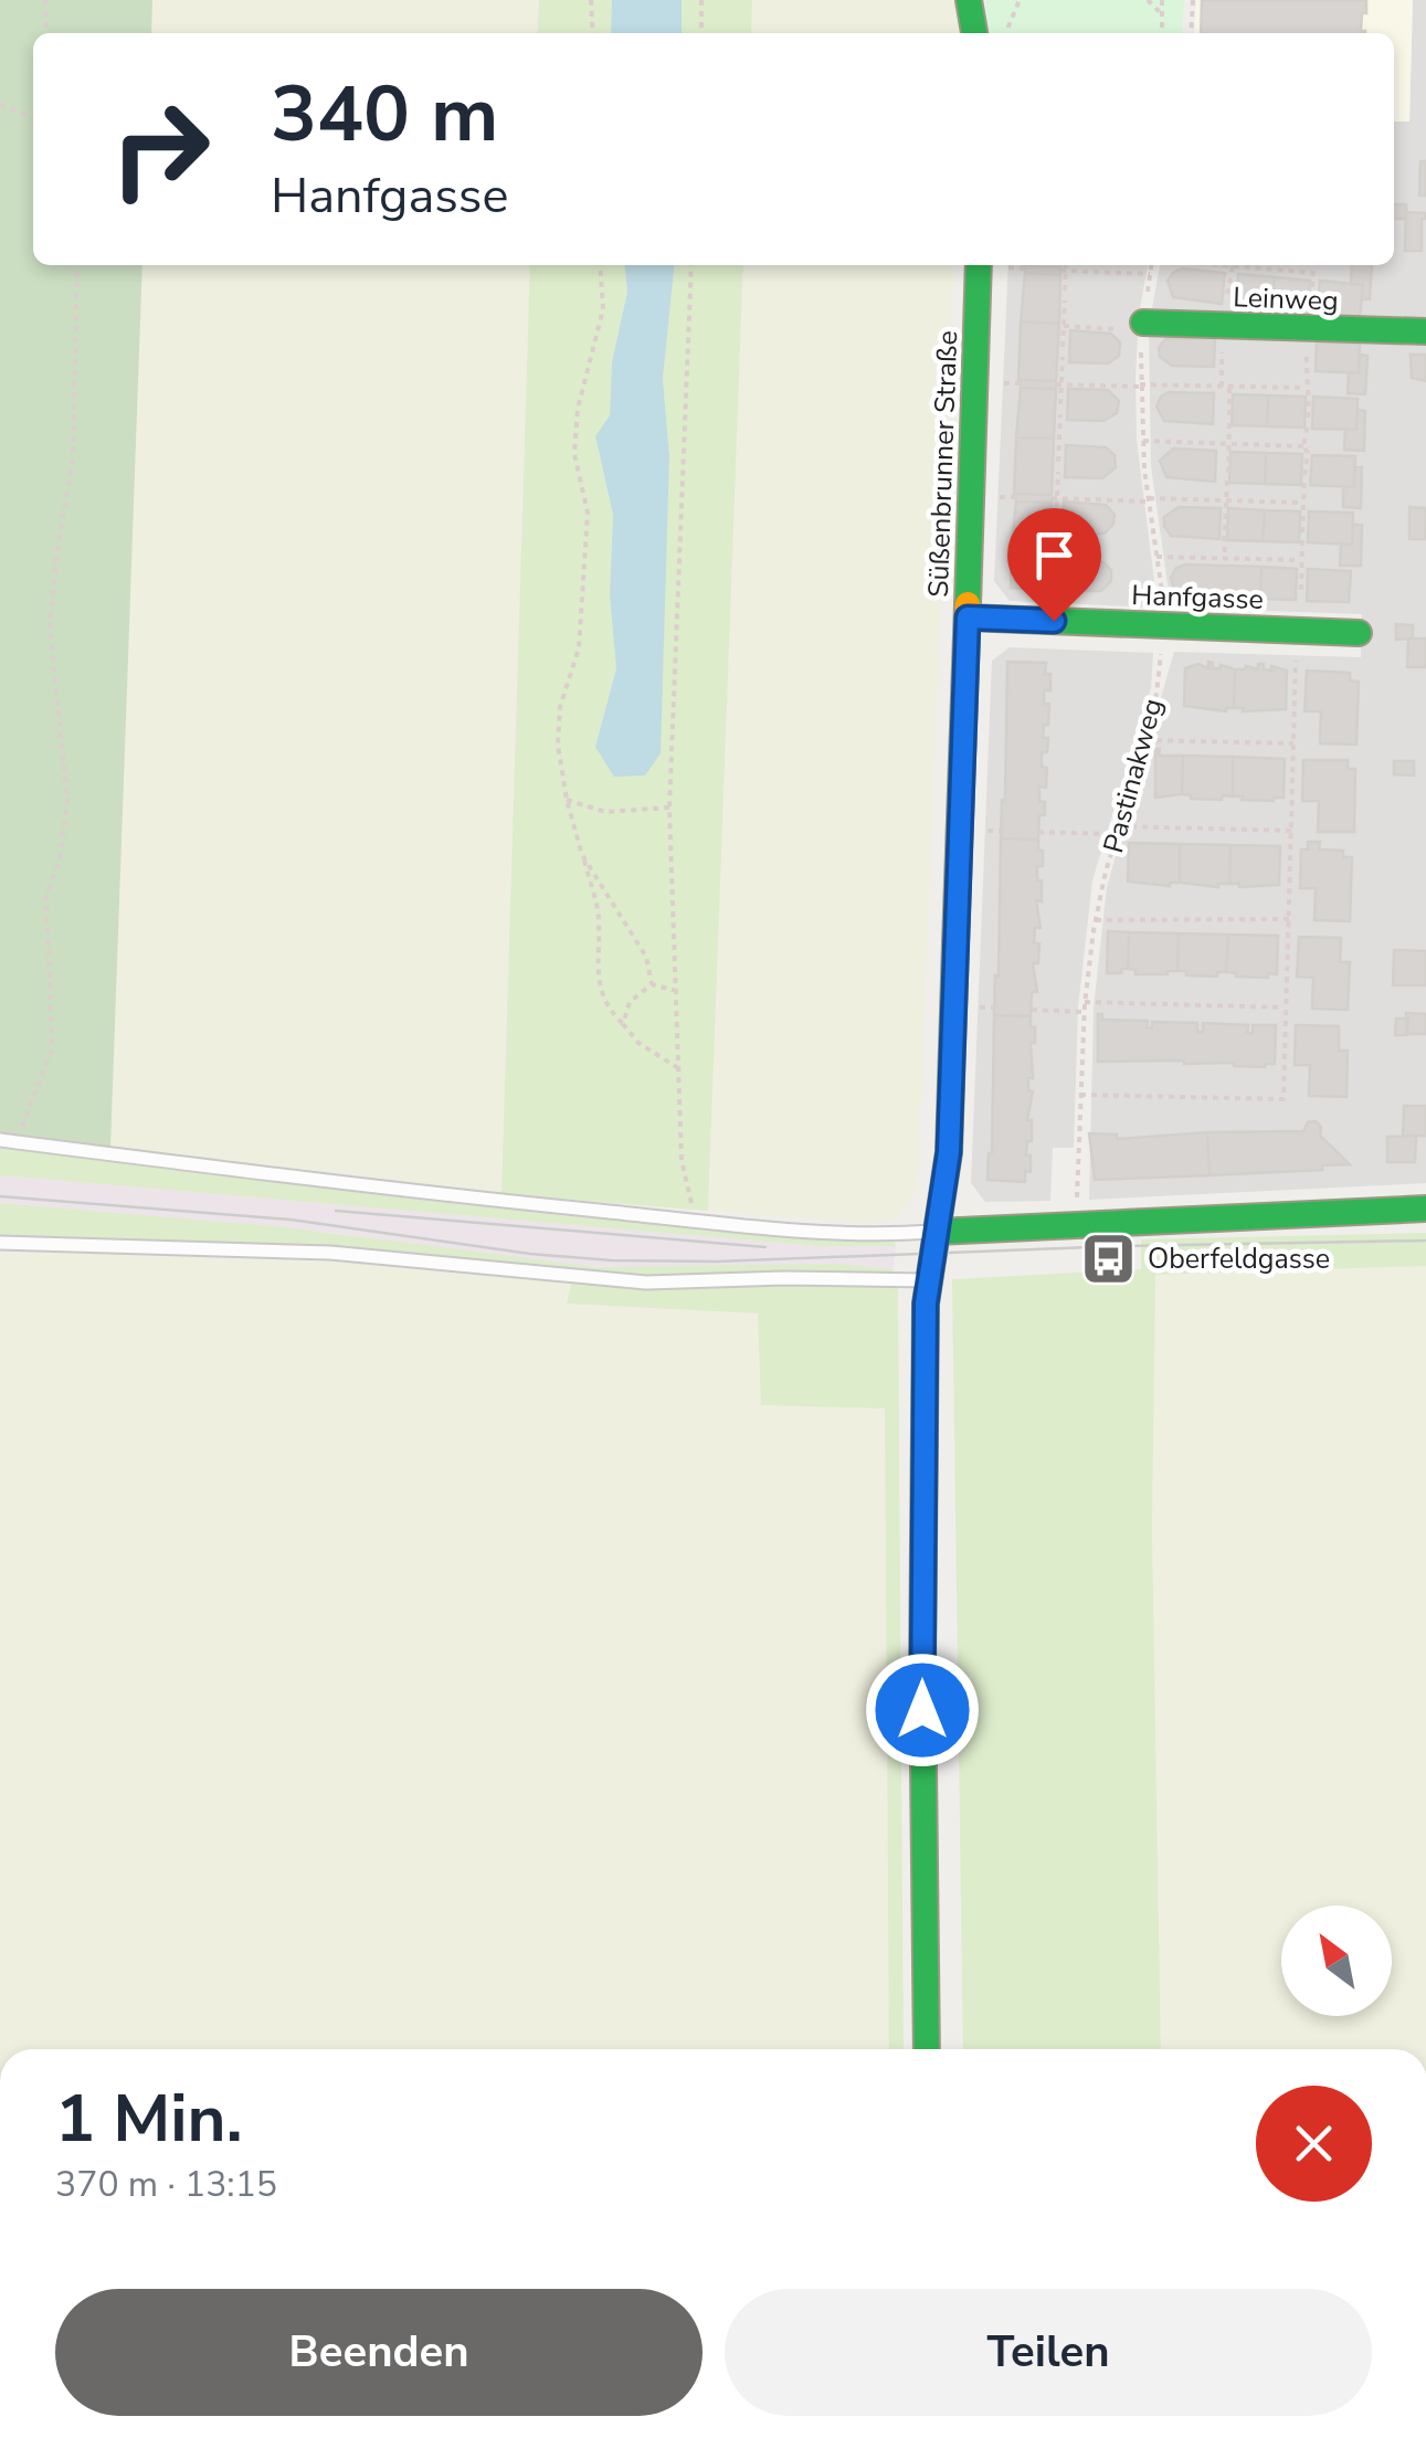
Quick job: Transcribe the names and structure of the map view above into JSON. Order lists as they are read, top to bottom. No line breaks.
{"streets":{"street":["Leinweg","Süßenbrunner Straße","Hanfgasse"],"path":["Pastinakweg"]},"crossings":[["Leinweg","Pastinakweg"],["Süßenbrunner Straße","Hanfgasse"],["Hanfgasse","Pastinakweg"]],"places":{"bus stop":["Oberfeldgasse"]},"north":"top left","page":{"turn":["340 m","Hanfgasse"],"heading":["1 Min.","370 m · 13:15"],"buttons":["Beenden","Teilen"]}}
